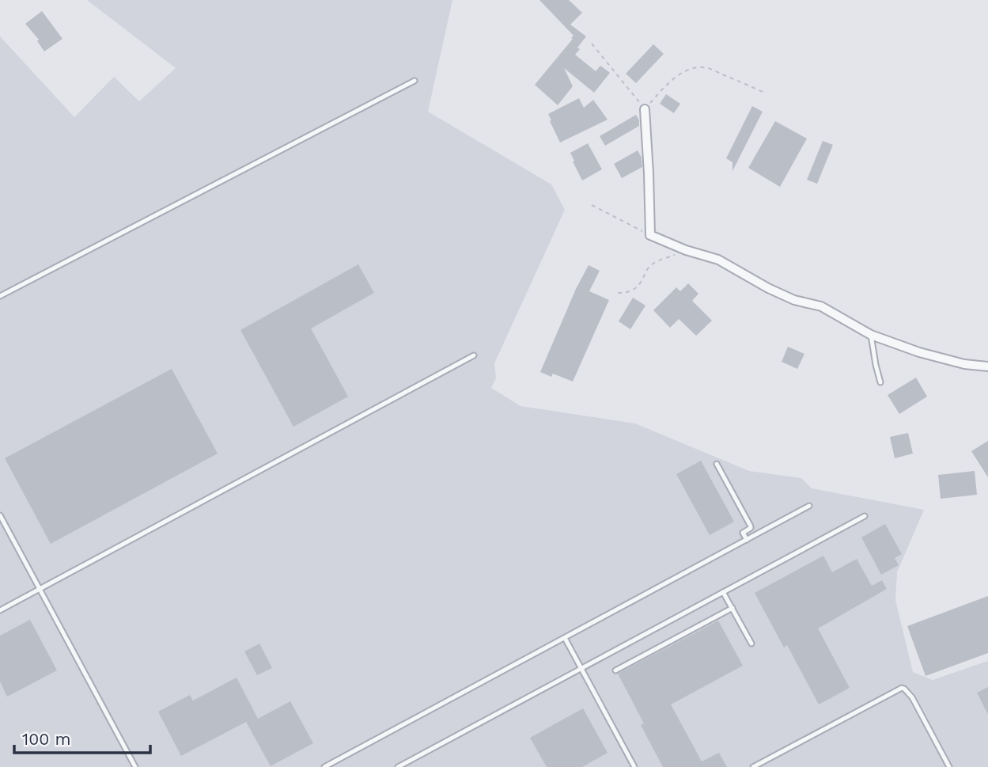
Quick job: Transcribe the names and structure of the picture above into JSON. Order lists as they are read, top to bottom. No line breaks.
{"scale_bar":"100 m"}
